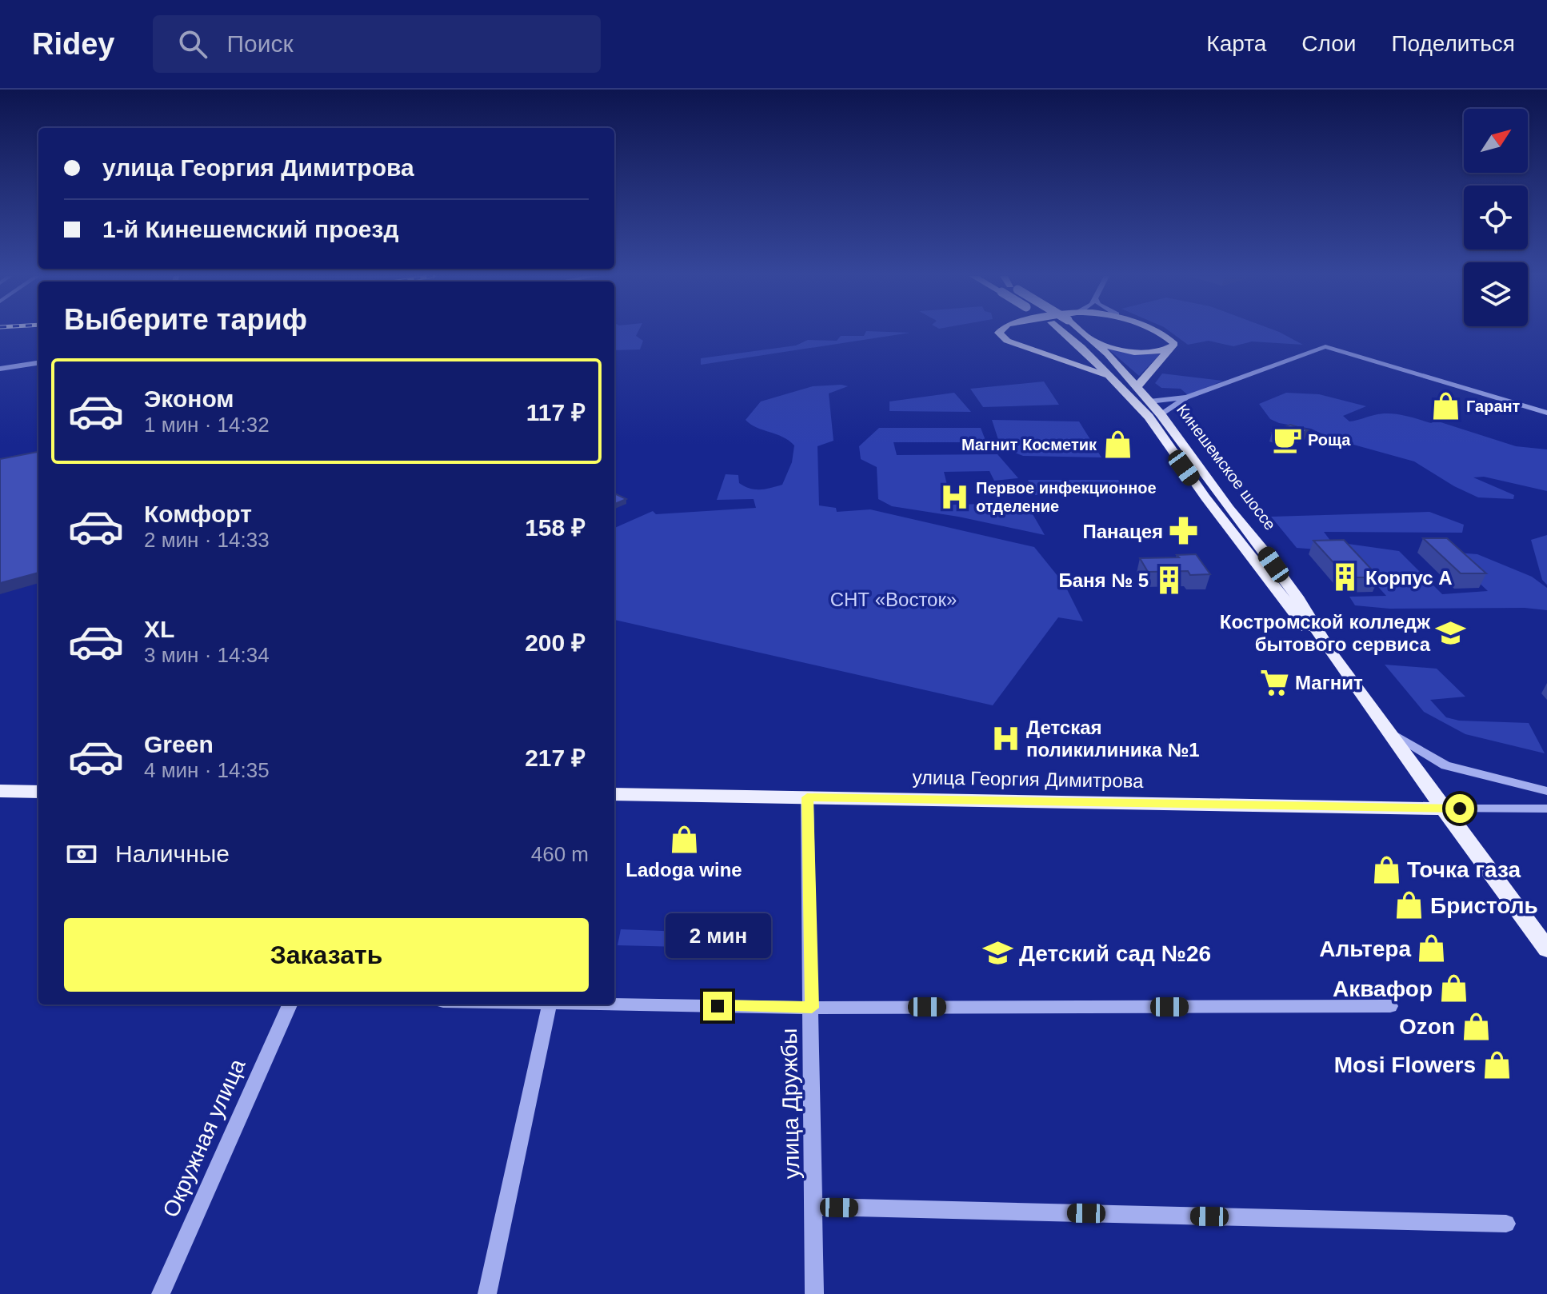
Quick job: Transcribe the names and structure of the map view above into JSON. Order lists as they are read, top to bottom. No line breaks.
{"streets":{"main road":["Кинешемское шоссе","улица Георгия Димитрова"],"street":["улица Дружбы","Окружная улица"]},"crossings":[["Кинешемское шоссе","улица Георгия Димитрова"],["улица Георгия Димитрова","улица Дружбы"]],"parks":["СНТ «Восток»"],"places":{"shop":["Гарант","Магнит Косметик","Ladoga wine","Точка газа","Бристоль","Альтера","Аквафор","Ozon","Mosi Flowers"],"cafe":["Роща"],"hospital":["Первое инфекционное отделение","Детская поликилиника №1"],"pharmacy":["Панацея"],"building":["Корпус А","Баня № 5"],"school or university":["Костромской колледж бытового сервиса","Детский сад №26"],"supermarket":["Магнит"]},"north":"top right","page":{"header":"Ridey","search":"Поиск","nav":["Карта","Слои","Поделиться"],"banner":["улица Георгия Димитрова","1-й Кинешемский проезд"],"heading":"Выберите тариф","list":[{"name":"Эконом","note":"1 мин · 14:32","value":"117 ₽"},{"name":"Комфорт","note":"2 мин · 14:33","value":"158 ₽"},{"name":"XL","note":"3 мин · 14:34","value":"200 ₽"},{"name":"Green","note":"4 мин · 14:35","value":"217 ₽"}],"pay":["Наличные","460 m"],"buttons":"Заказать","bubble":"2 мин"}}
